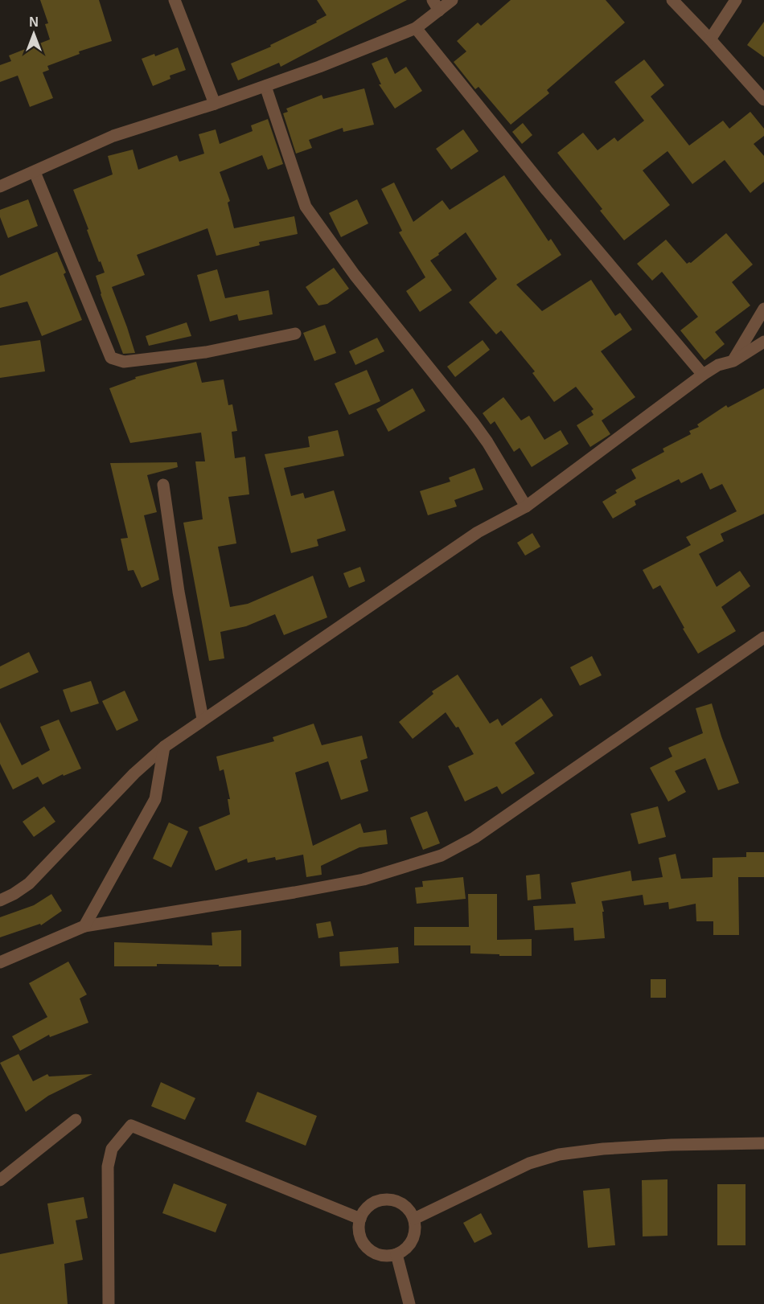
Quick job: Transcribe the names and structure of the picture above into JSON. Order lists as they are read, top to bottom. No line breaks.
{"north":"top"}
